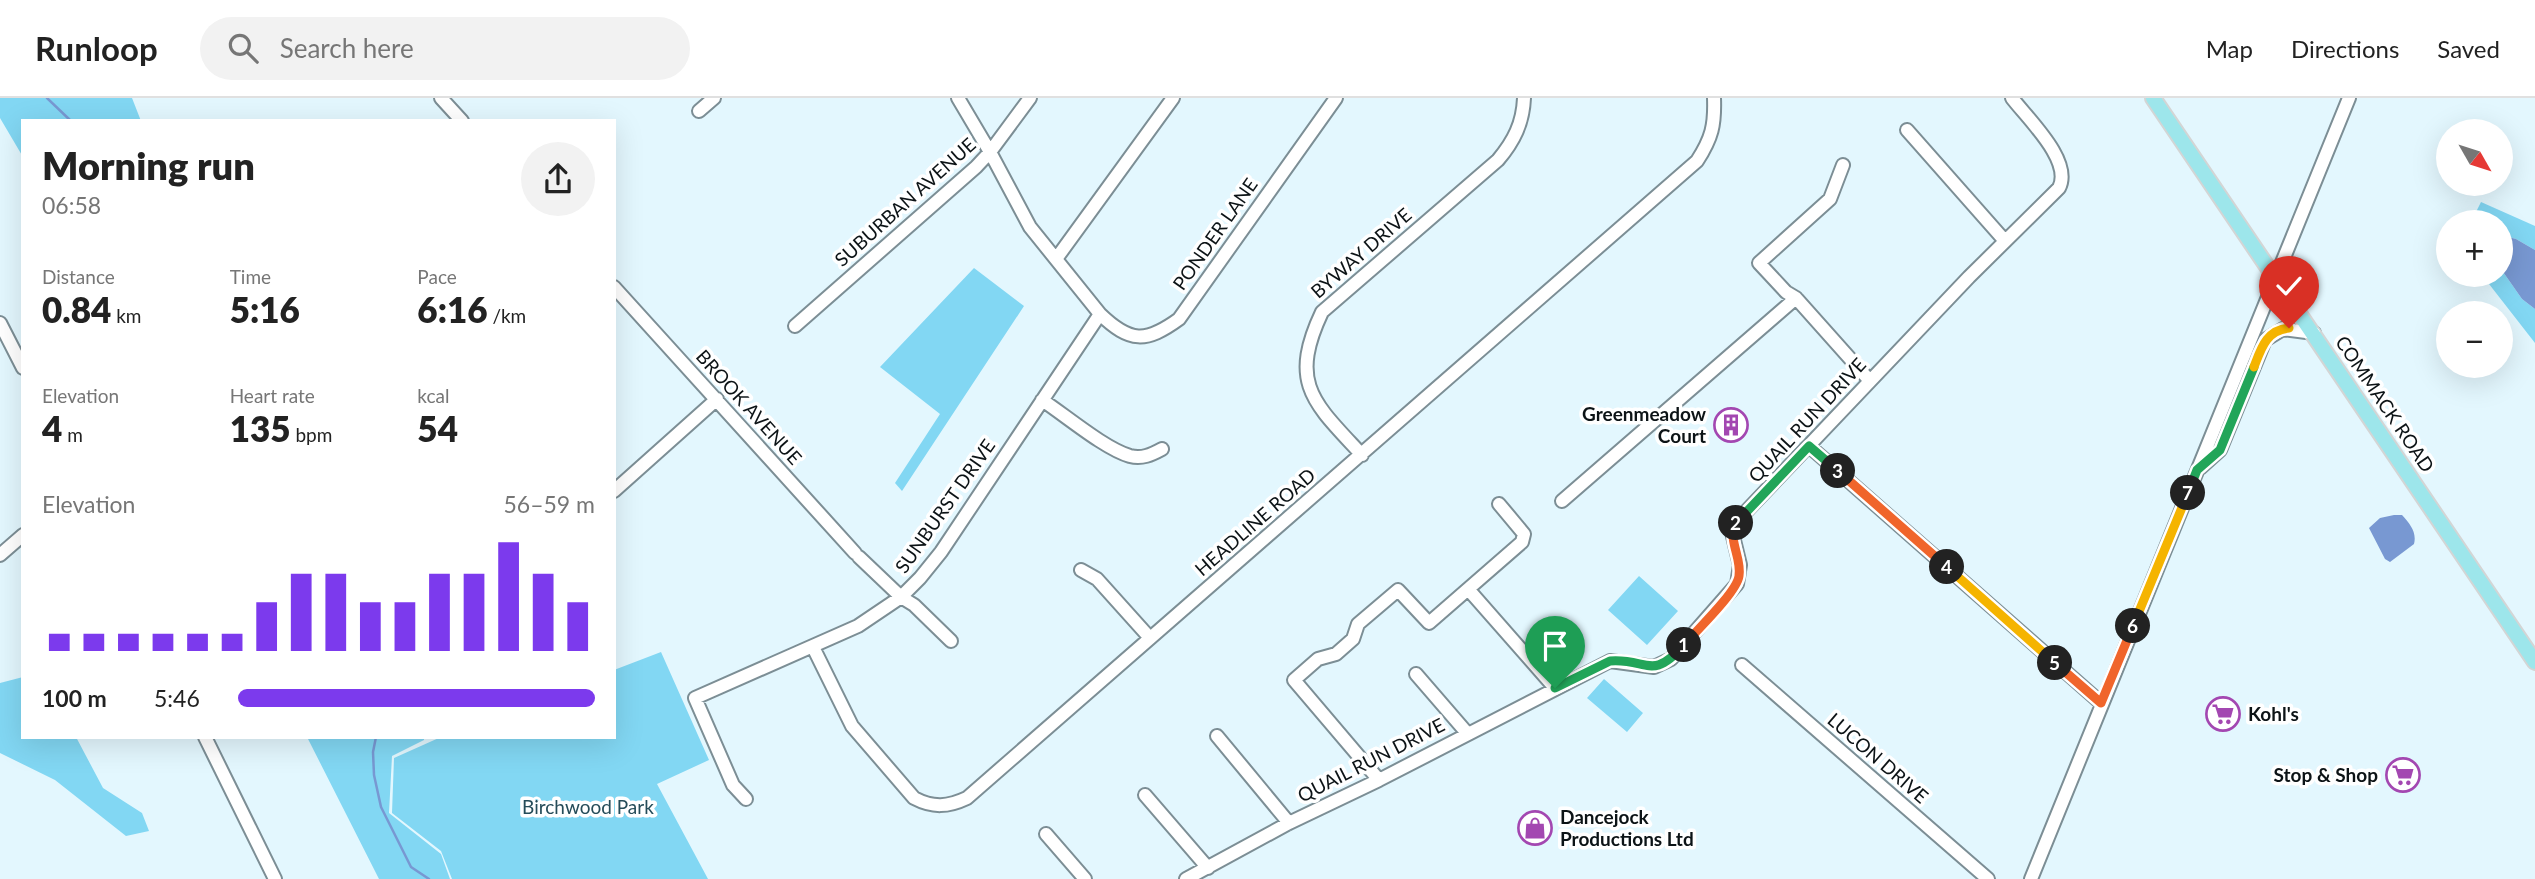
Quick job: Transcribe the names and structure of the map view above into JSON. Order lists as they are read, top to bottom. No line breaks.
{"streets":{"main road":["COMMACK ROAD"],"street":["SUBURBAN AVENUE","PONDER LANE","BYWAY DRIVE","BROOK AVENUE","QUAIL RUN DRIVE","SUNBURST DRIVE","HEADLINE ROAD","LUCON DRIVE"]},"crossings":[["PONDER LANE","SUNBURST DRIVE"],["BYWAY DRIVE","HEADLINE ROAD"],["BROOK AVENUE","SUNBURST DRIVE"],["SUNBURST DRIVE","HEADLINE ROAD"]],"parks":["Birchwood Park"],"places":{"building":["Greenmeadow Court"],"supermarket":["Kohl's","Stop & Shop"],"shop":["Dancejock Productions Ltd"]},"north":"bottom right","page":{"header":"Runloop","search":"Search here","nav":["Map","Directions","Saved"],"map_buttons":["+","−"],"heading":["Morning run","06:58"],"stats":[["Distance","0.84 km"],["Time","5:16"],["Pace","6:16 /km"],["Elevation","4 m"],["Heart rate","135 bpm"],["kcal","54"]],"pins":["3","7","2","4","6","1","5"],"chart":["Elevation","56–59 m"],"list":[{"name":"100 m","note":"5:46"}]}}
